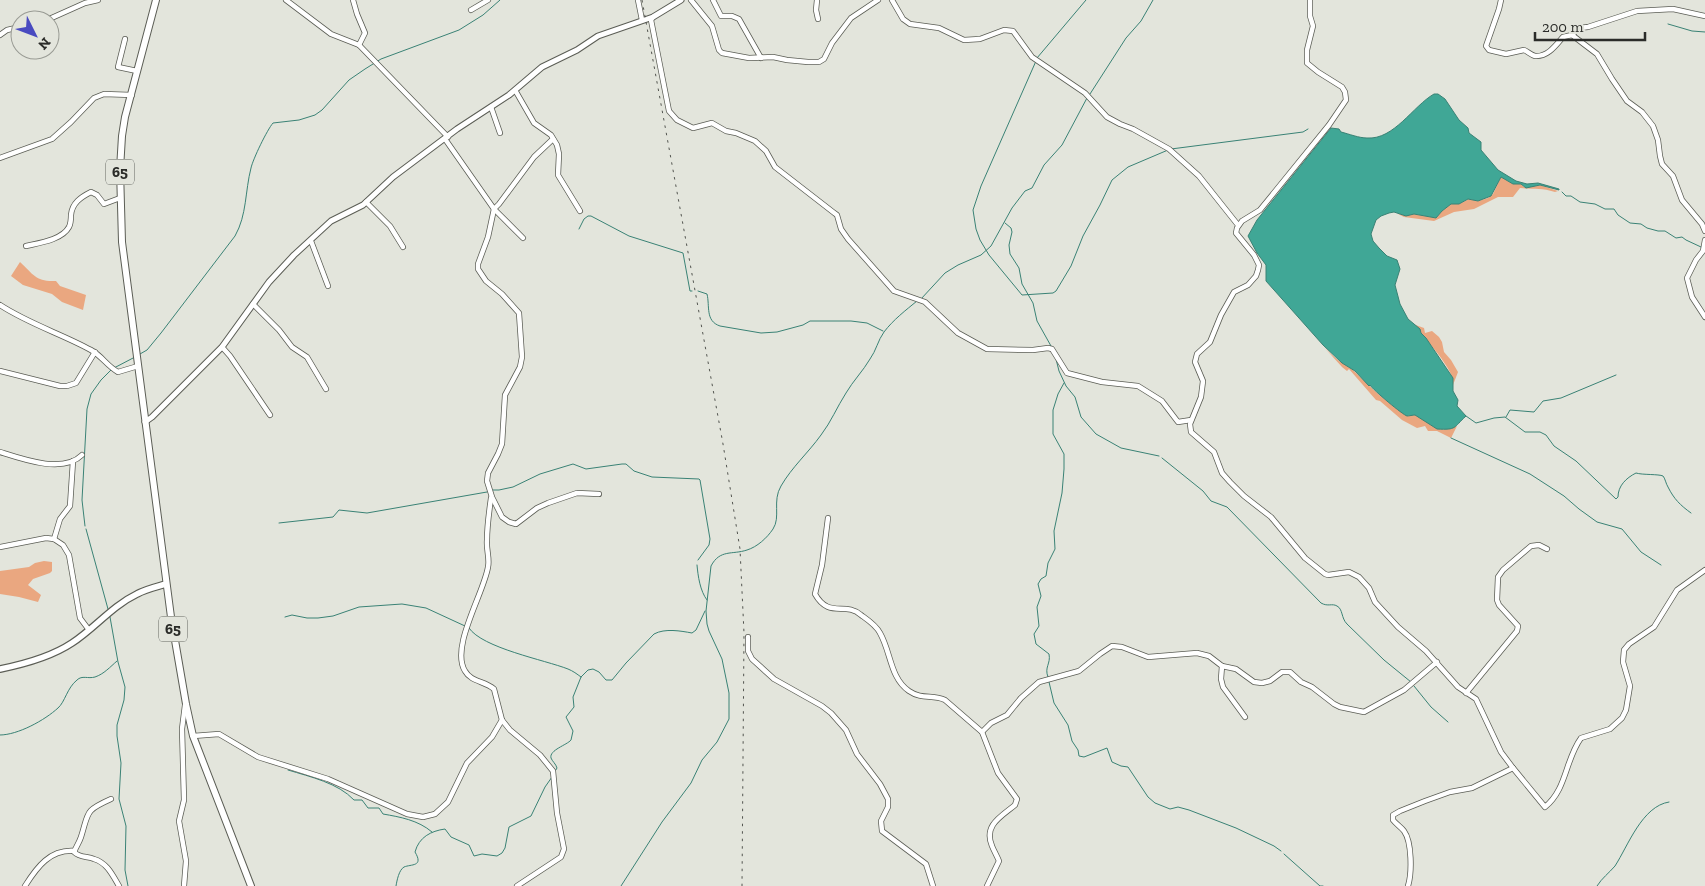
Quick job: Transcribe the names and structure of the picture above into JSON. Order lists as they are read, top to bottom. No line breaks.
{"streets":{"main road":["65"]},"scale_bar":"200 m","north":"bottom right"}
